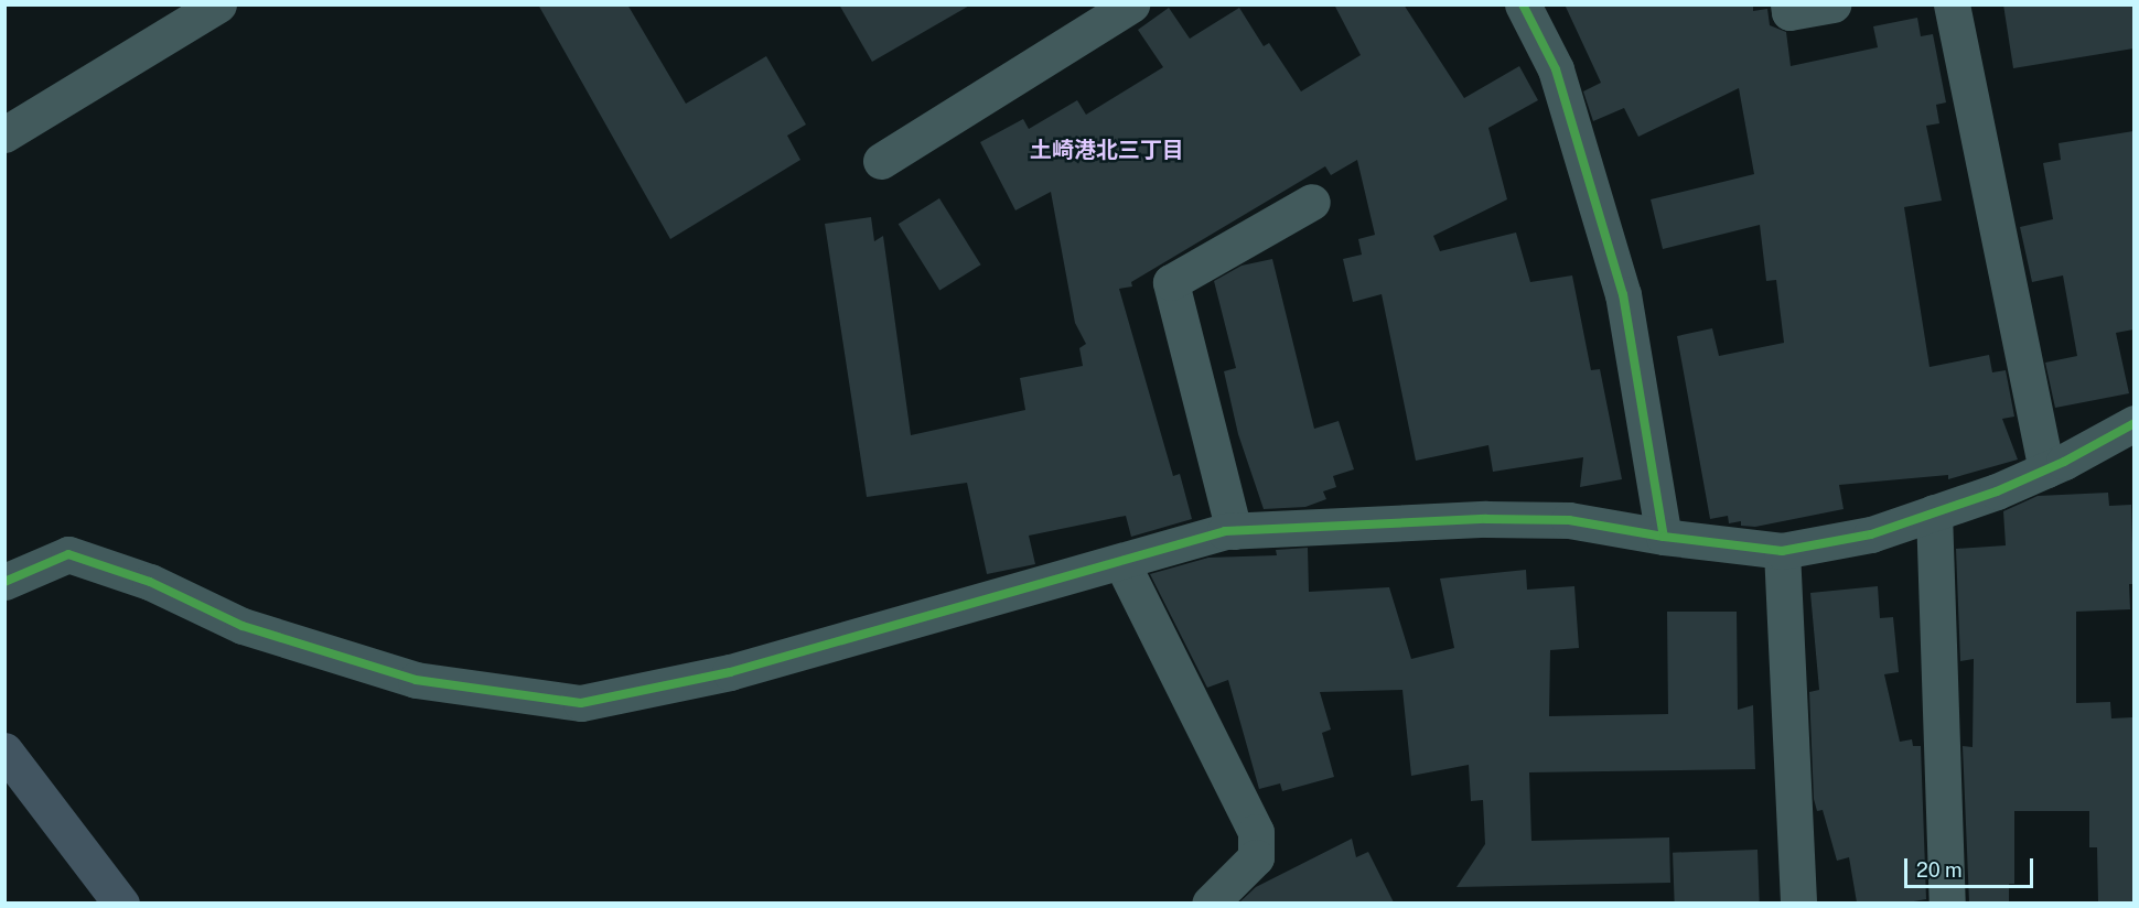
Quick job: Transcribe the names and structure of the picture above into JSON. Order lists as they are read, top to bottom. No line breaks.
{"districts":["土崎港北三丁目"],"scale_bar":"20 m"}
